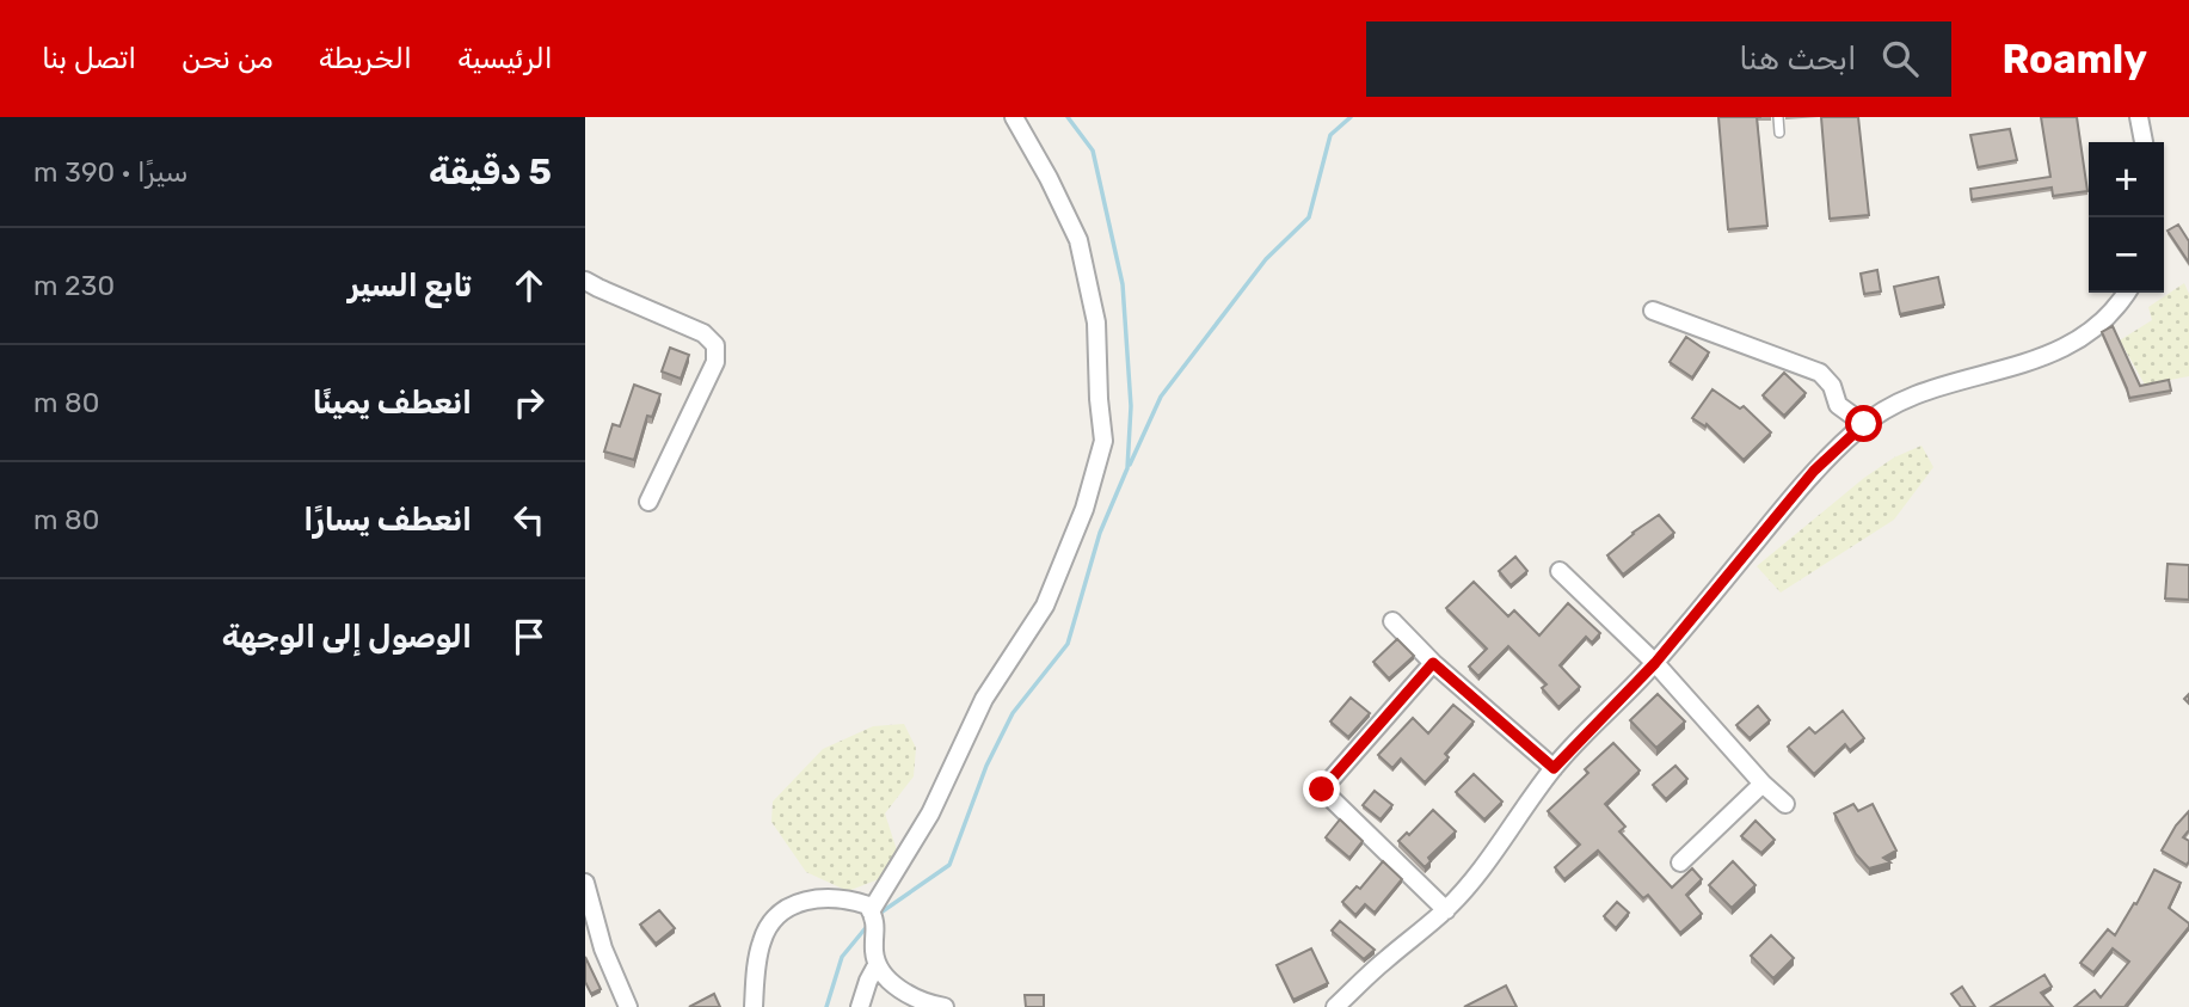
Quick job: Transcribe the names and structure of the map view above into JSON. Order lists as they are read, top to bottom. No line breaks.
{"page":{"header":"Roamly","search":"ابحث هنا","nav":["الرئيسية","الخريطة","من نحن","اتصل بنا"],"heading":["5 دقيقة","سيرًا · 390 m"],"map_buttons":["+","−"],"list":[["تابع السير","230 m"],["انعطف يمينًا","80 m"],["انعطف يسارًا","80 m"],"الوصول إلى الوجهة"]}}
